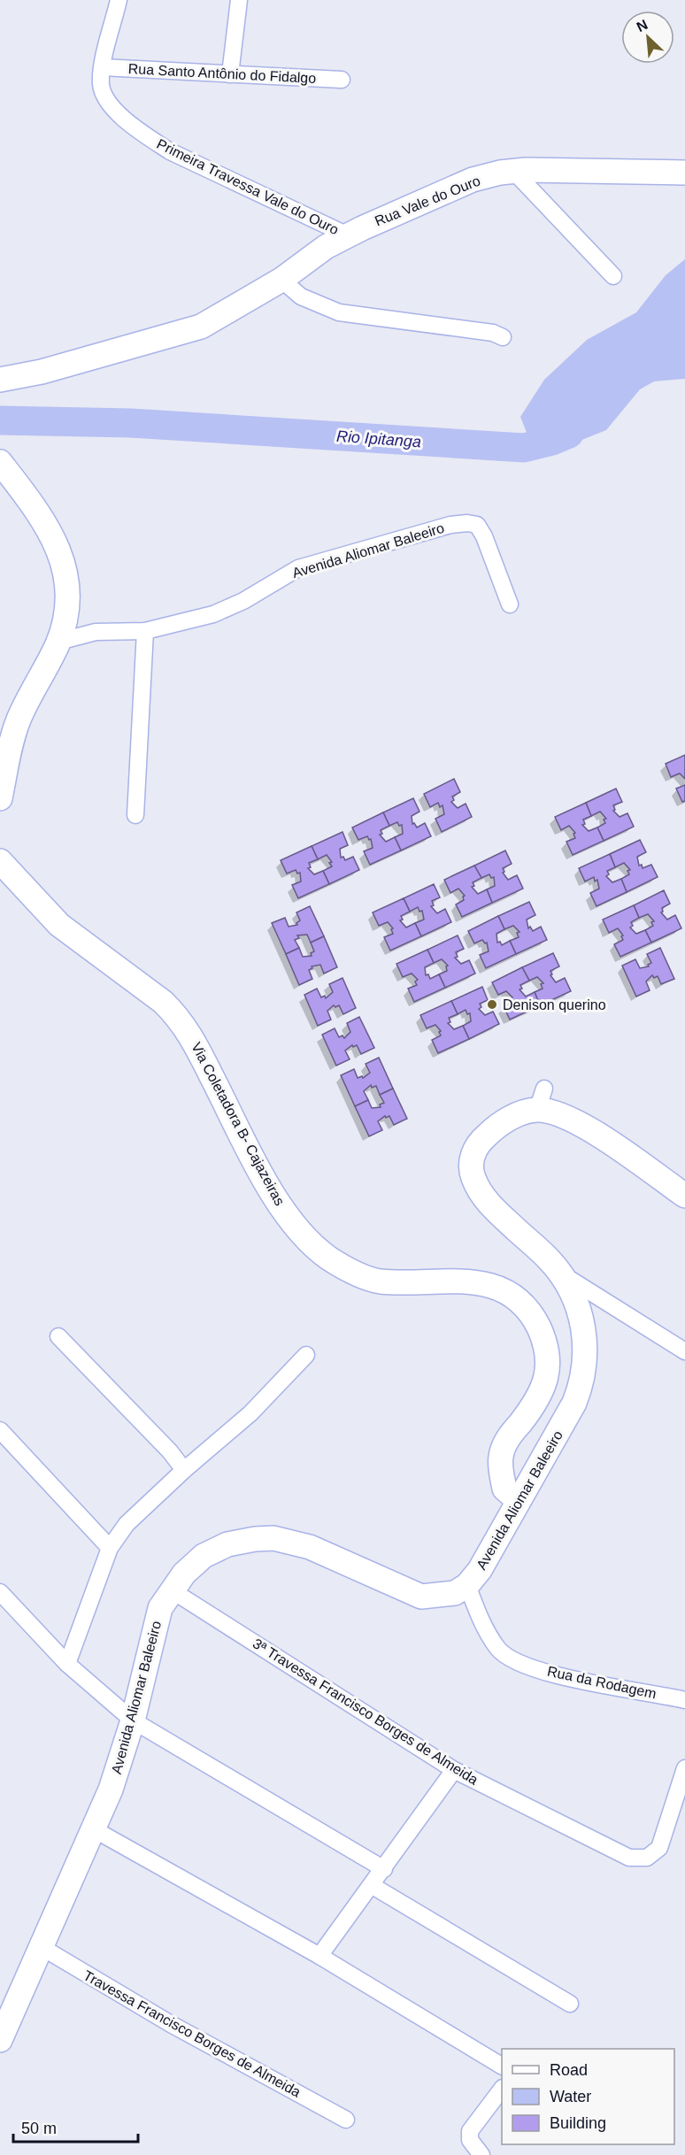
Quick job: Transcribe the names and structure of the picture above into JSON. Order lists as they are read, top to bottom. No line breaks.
{"streets":{"main road":["Rua Vale do Ouro","Avenida Aliomar Baleeiro","Via Coletadora B- Cajazeiras"],"street":["Rua Santo Antônio do Fidalgo","Primeira Travessa Vale do Ouro","Rua da Rodagem","3ª Travessa Francisco Borges de Almeida","Travessa Francisco Borges de Almeida"]},"crossings":[["Rua Santo Antônio do Fidalgo","Primeira Travessa Vale do Ouro"],["Primeira Travessa Vale do Ouro","Rua Vale do Ouro"],["Avenida Aliomar Baleeiro","Via Coletadora B- Cajazeiras"],["Avenida Aliomar Baleeiro","Rua da Rodagem"],["Avenida Aliomar Baleeiro","3ª Travessa Francisco Borges de Almeida"],["Avenida Aliomar Baleeiro","Travessa Francisco Borges de Almeida"]],"water":["Rio Ipitanga"],"places":["Denison querino"],"legend":["Road","Water","Building"],"scale_bar":"50 m","north":"top left"}
